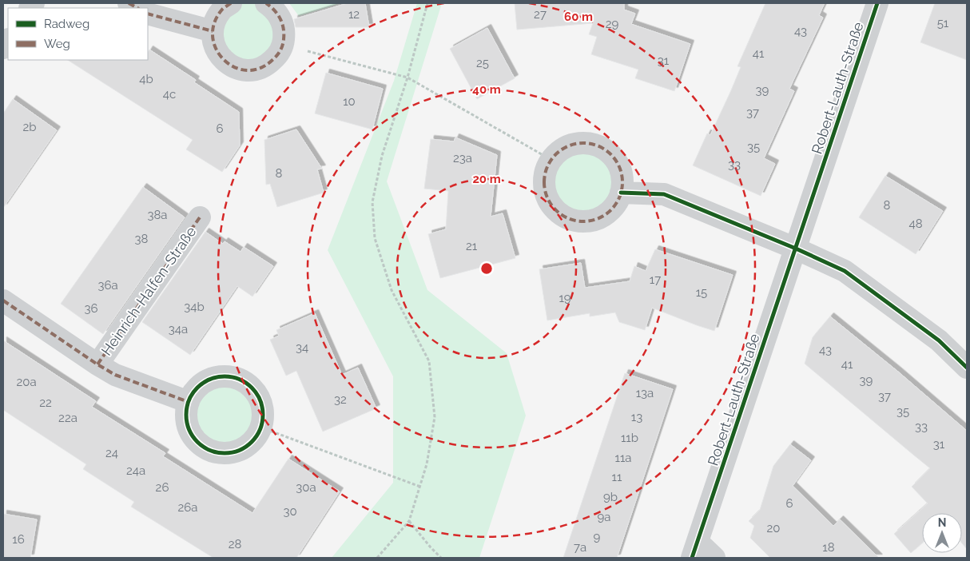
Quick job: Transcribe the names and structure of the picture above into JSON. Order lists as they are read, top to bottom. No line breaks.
{"streets":{"street":["Robert-Lauth-Straße","Heinrich-Halfen-Straße"]},"house_numbers":["12","27","51","29","43","41","31","25","4b","39","4c","10","37","2b","6","35","23a","33","8","8","38a","48","38","21","17","36a","15","19","34b","36","34a","34","43","41","39","20a","13a","37","32","22","35","13","22a","33","11b","31","24","11a","24a","11","26","30a","9b","6","26a","30","9a","20","9","16","28","7a","18"],"legend":["Radweg","Weg"],"north":"top","rings":["60 m","40 m","20 m"]}
